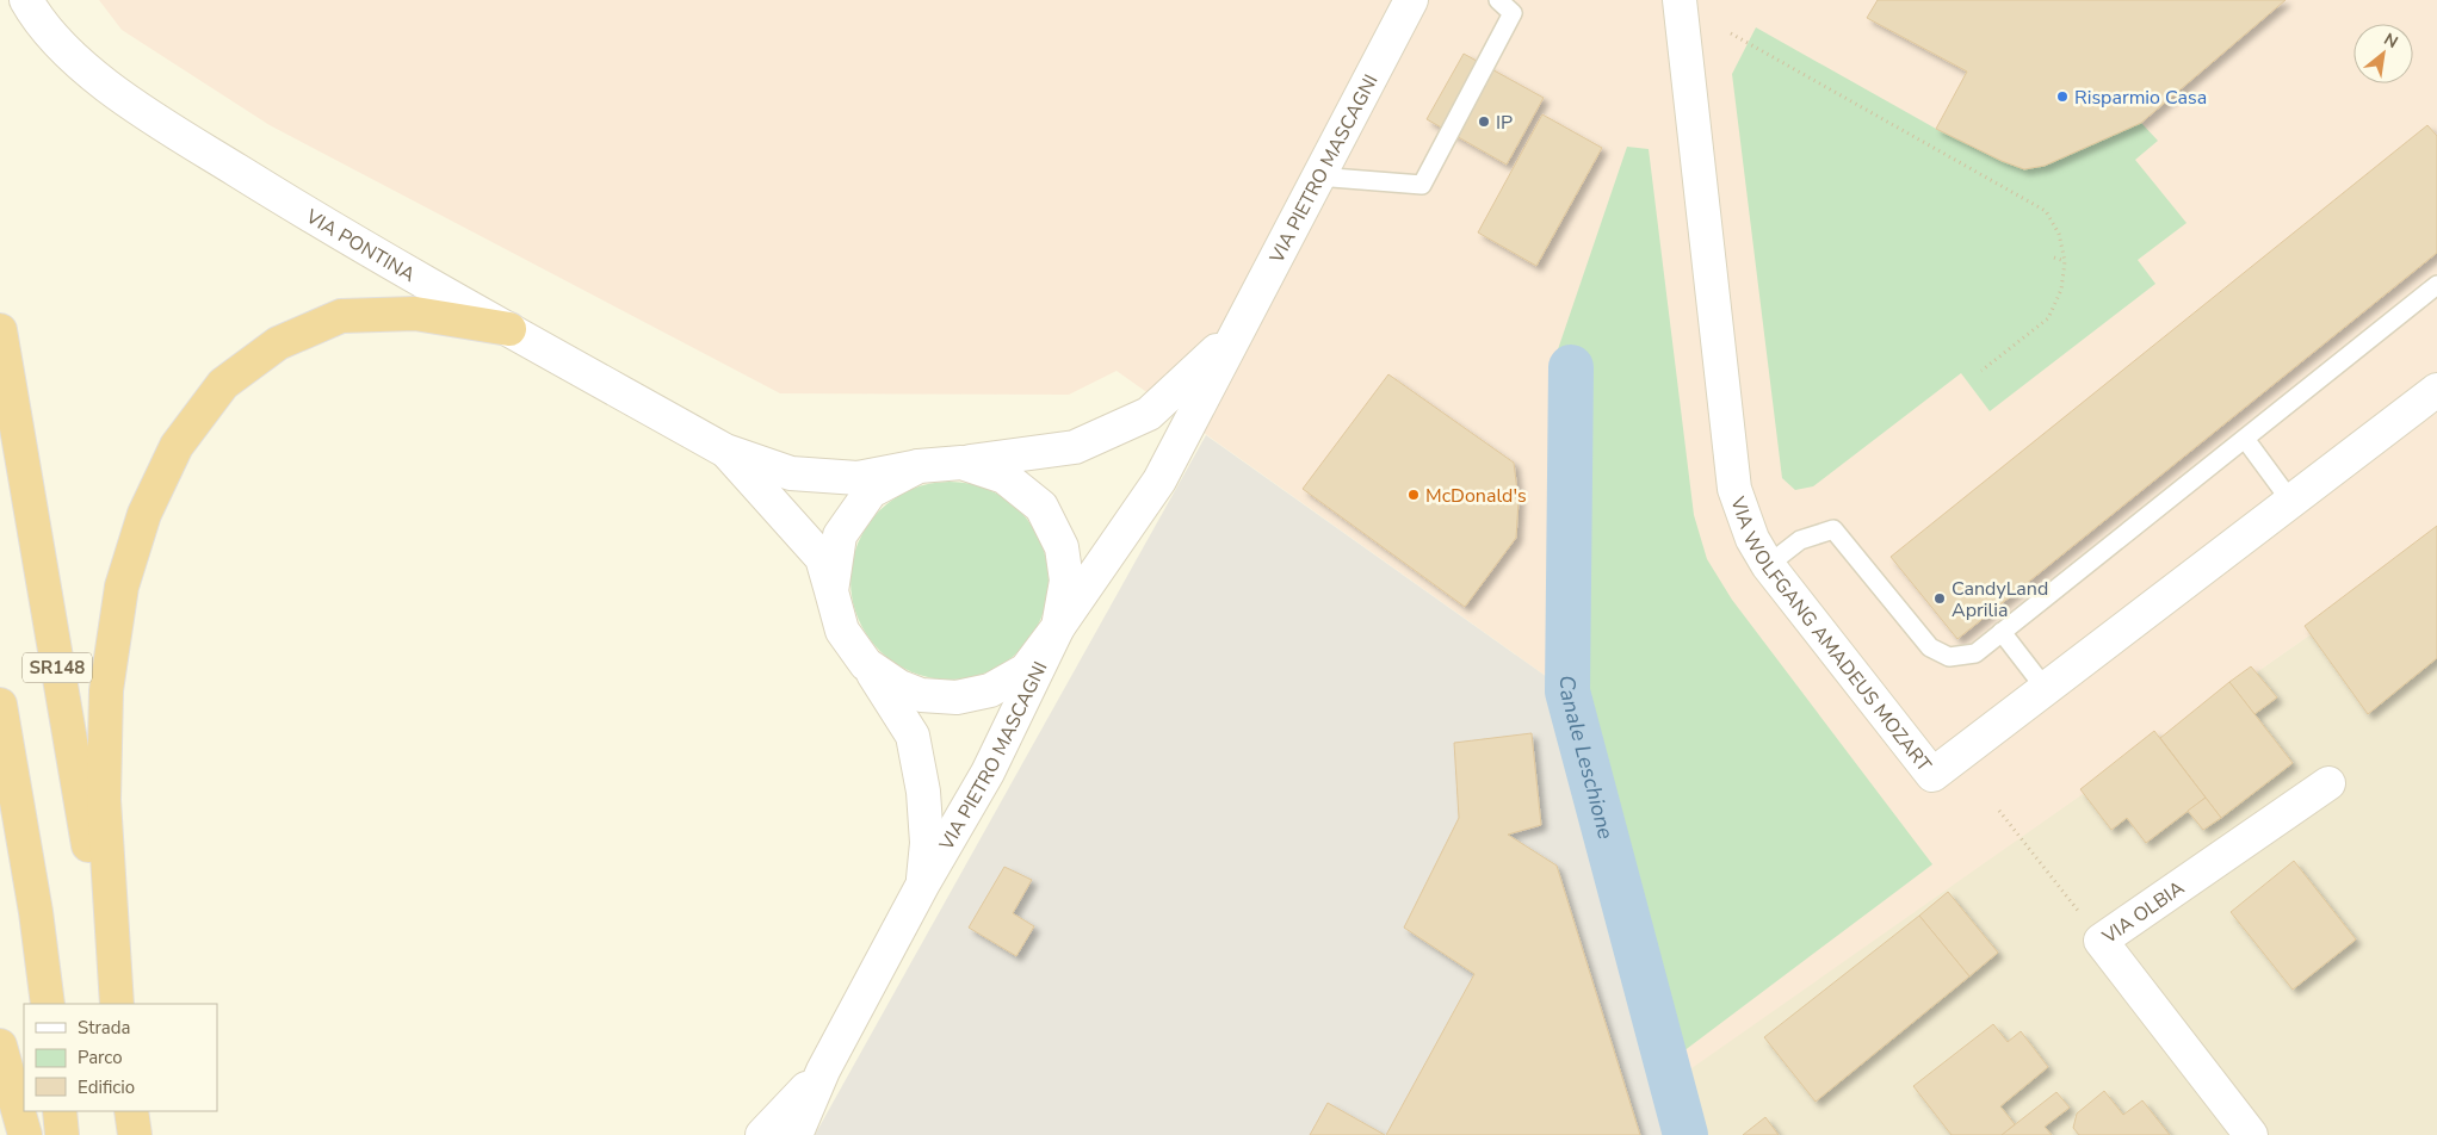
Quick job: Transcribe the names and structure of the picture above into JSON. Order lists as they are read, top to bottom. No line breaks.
{"streets":{"highway":["SR148"],"street":["VIA PIETRO MASCAGNI","VIA PONTINA","VIA WOLFGANG AMADEUS MOZART","VIA OLBIA"]},"crossings":[["VIA PIETRO MASCAGNI","VIA PONTINA"]],"water":["Canale Leschione"],"places":["Risparmio Casa","IP","McDonald's","CandyLand Aprilia"],"legend":["Strada","Parco","Edificio"],"north":"top right"}
